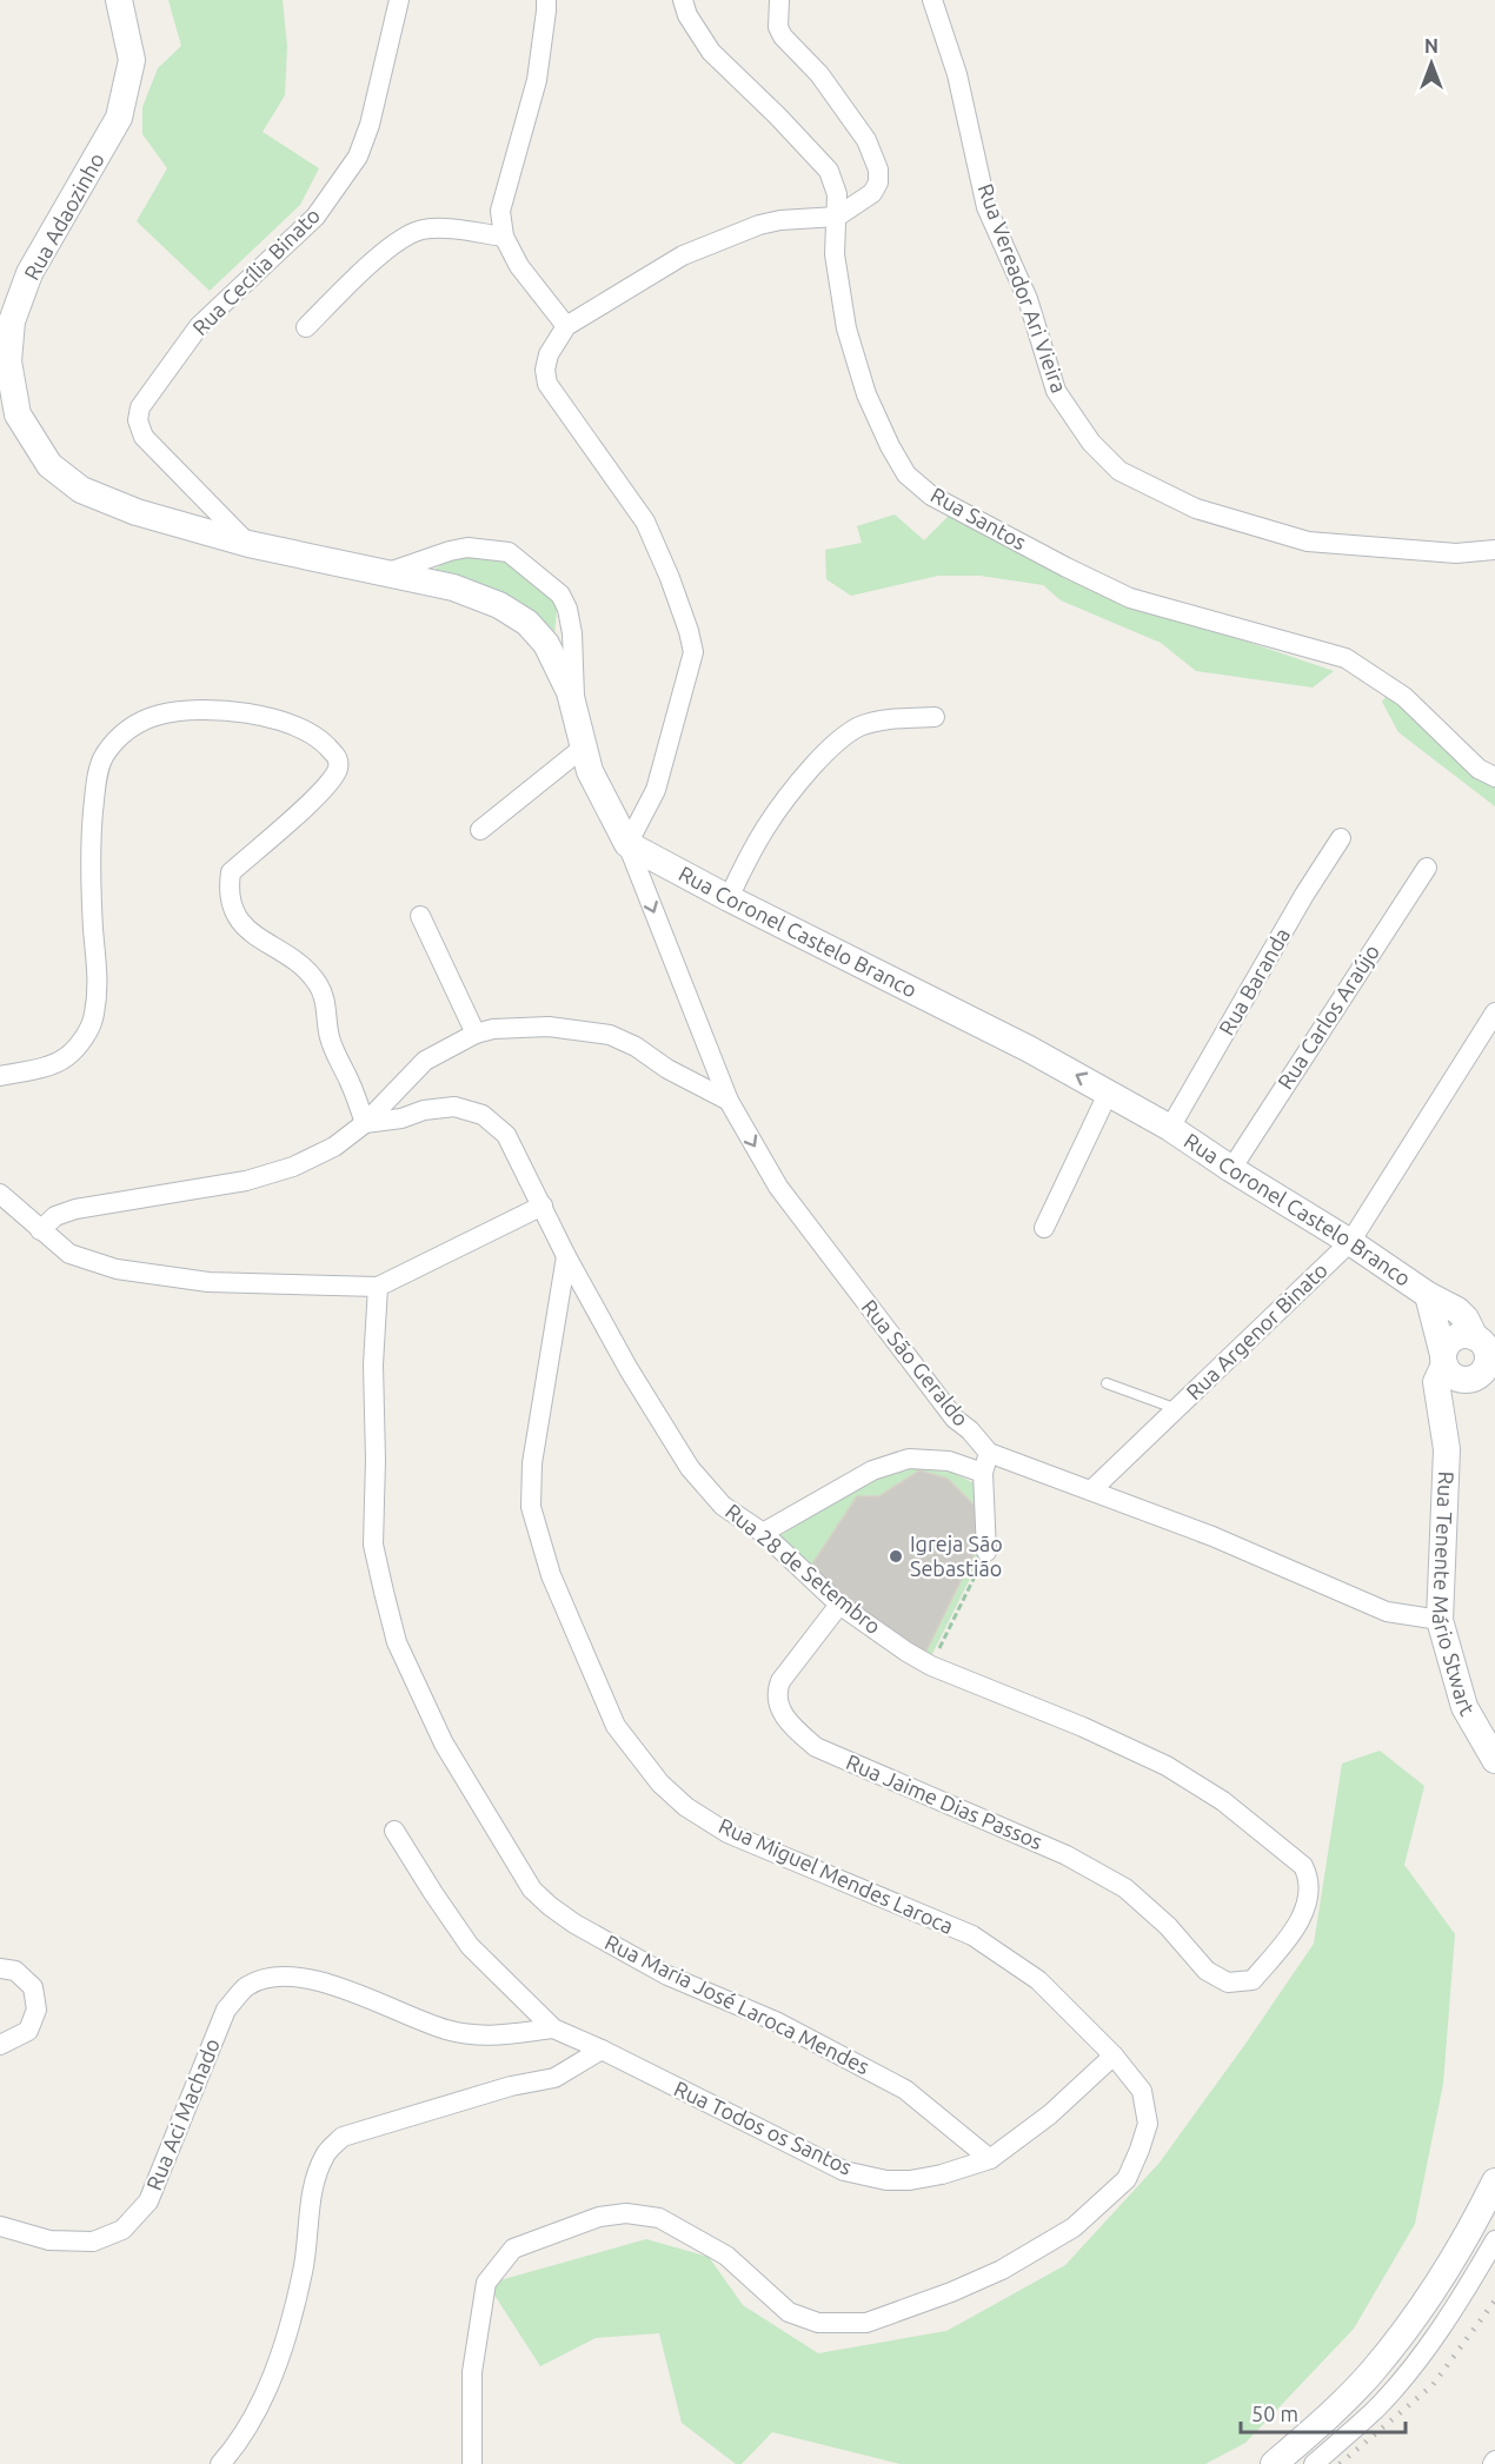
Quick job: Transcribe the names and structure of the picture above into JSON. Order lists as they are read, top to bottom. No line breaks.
{"streets":{"main road":["Rua Adaozinho","Rua Coronel Castelo Branco","Rua Tenente Mário Stwart"],"street":["Rua Cecília Binato","Rua Vereador Ari Vieira","Rua Santos","Rua Baranda","Rua Carlos Araújo","Rua Argenor Binato","Rua São Geraldo","Rua 28 de Setembro","Rua Jaime Dias Passos","Rua Miguel Mendes Laroca","Rua Maria José Laroca Mendes","Rua Aci Machado","Rua Todos os Santos"]},"crossings":[["Rua Adaozinho","Rua Cecília Binato"],["Rua Coronel Castelo Branco","Rua Baranda"],["Rua Coronel Castelo Branco","Rua Carlos Araújo"],["Rua Coronel Castelo Branco","Rua Argenor Binato"],["Rua Coronel Castelo Branco","Rua São Geraldo"],["Rua Coronel Castelo Branco","Rua Tenente Mário Stwart"],["Rua Argenor Binato","Rua São Geraldo"],["Rua São Geraldo","Rua Tenente Mário Stwart"],["Rua 28 de Setembro","Rua Jaime Dias Passos"],["Rua 28 de Setembro","Rua Miguel Mendes Laroca"],["Rua Miguel Mendes Laroca","Rua Todos os Santos"],["Rua Maria José Laroca Mendes","Rua Todos os Santos"],["Rua Aci Machado","Rua Todos os Santos"]],"one_way":["Rua Coronel Castelo Branco","Rua São Geraldo"],"places":["Igreja São Sebastião"],"scale_bar":"50 m","north":"top"}
